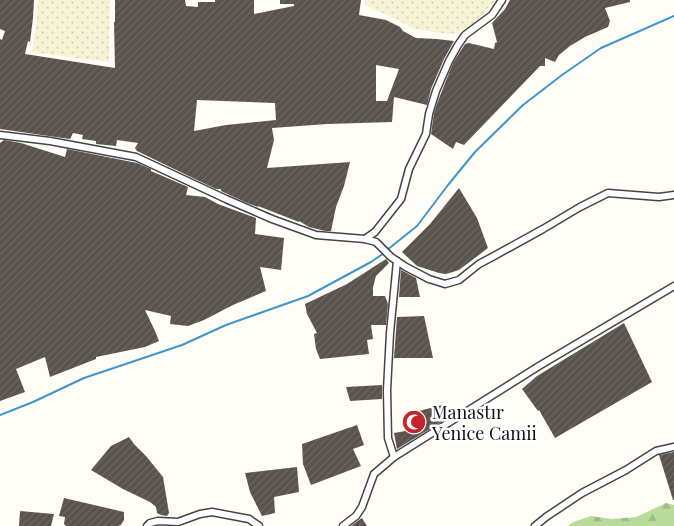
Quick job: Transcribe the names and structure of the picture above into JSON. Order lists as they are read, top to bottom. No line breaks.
{"places":{"mosque":["Manastır Yenice Camii"]}}
